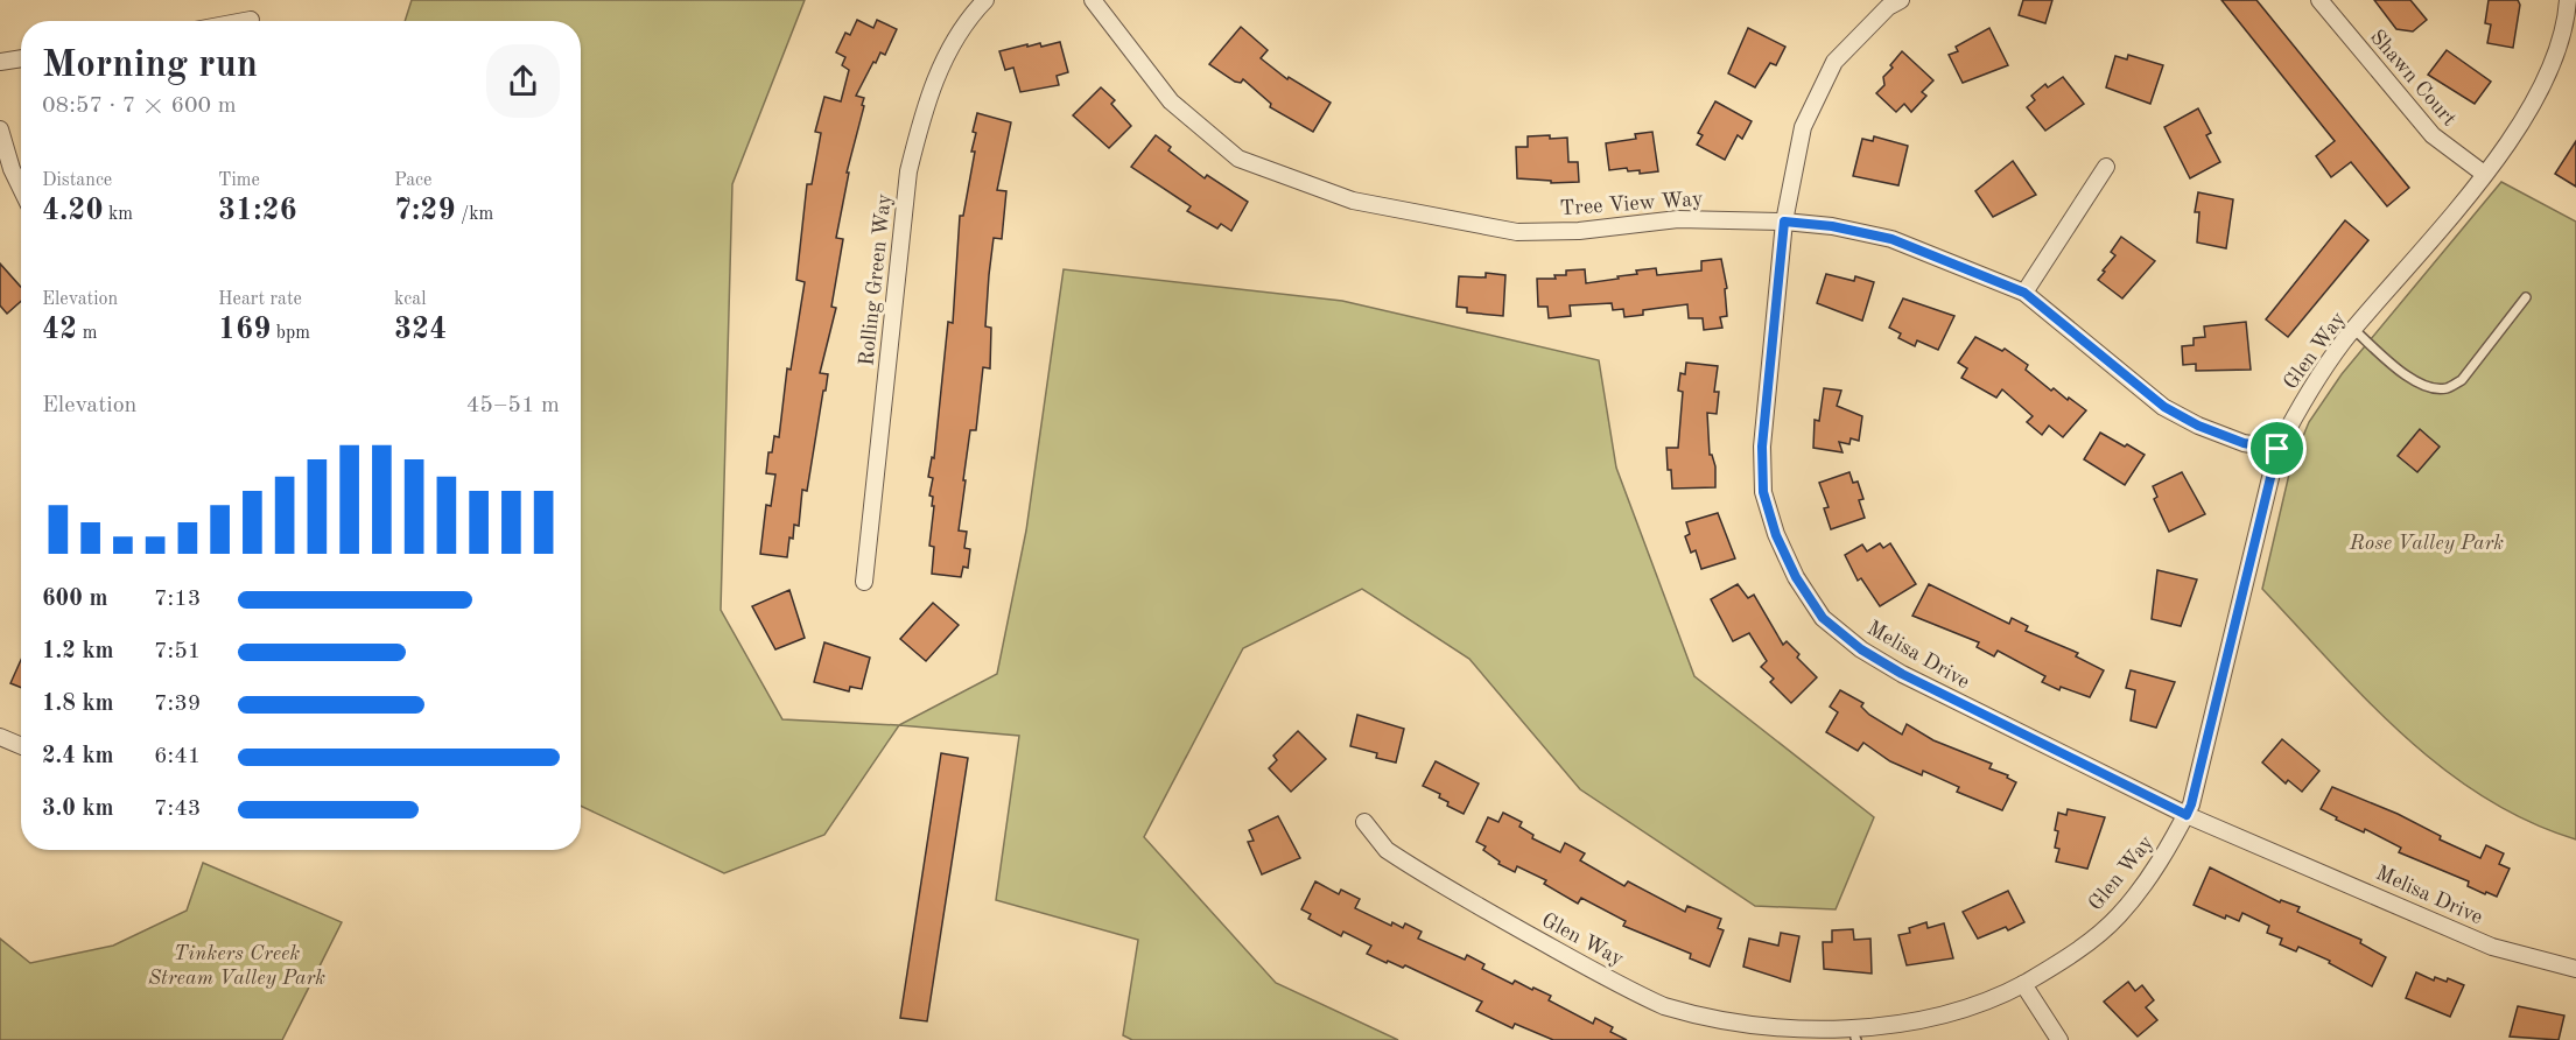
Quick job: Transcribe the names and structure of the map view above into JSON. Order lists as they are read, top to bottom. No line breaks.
{"streets":{"street":["Shawn Court","Tree View Way","Rolling Green Way","Glen Way","Melisa Drive"]},"crossings":[["Shawn Court","Glen Way"],["Tree View Way","Glen Way"],["Tree View Way","Melisa Drive"],["Glen Way","Melisa Drive"]],"parks":["Rose Valley Park","Tinkers Creek Stream Valley Park"],"page":{"heading":["Morning run","08:57 · 7 × 600 m"],"stats":[["Distance","4.20 km"],["Time","31:26"],["Pace","7:29 /km"],["Elevation","42 m"],["Heart rate","169 bpm"],["kcal","324"]],"chart":["Elevation","45–51 m"],"list":[{"name":"600 m","note":"7:13"},{"name":"1.2 km","note":"7:51"},{"name":"1.8 km","note":"7:39"},{"name":"2.4 km","note":"6:41"},{"name":"3.0 km","note":"7:43"}]}}
